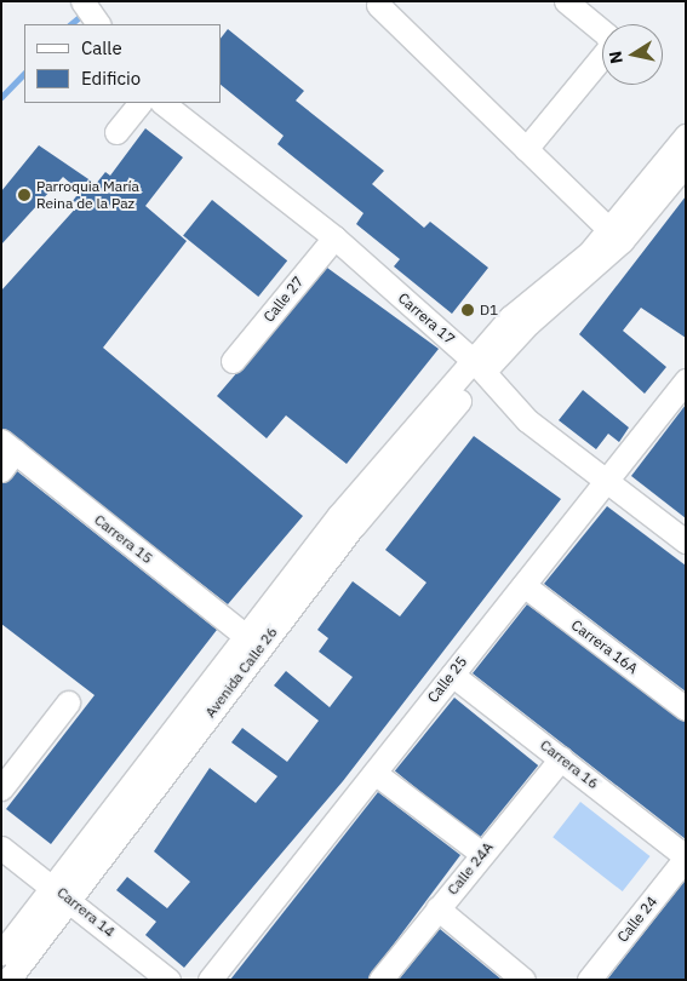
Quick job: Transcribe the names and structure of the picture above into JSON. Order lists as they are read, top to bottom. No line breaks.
{"streets":{"street":["Calle 27","Carrera 17","Carrera 15","Carrera 16A","Avenida Calle 26","Calle 25","Carrera 16","Calle 24A","Carrera 14","Calle 24"]},"crossings":[["Calle 27","Carrera 17"],["Carrera 17","Avenida Calle 26"],["Carrera 17","Calle 25"],["Carrera 15","Avenida Calle 26"],["Carrera 16A","Calle 25"],["Avenida Calle 26","Carrera 14"],["Calle 25","Carrera 16"],["Carrera 16","Calle 24A"],["Carrera 16","Calle 24"]],"places":["Parroquia María Reina de la Paz","D1"],"legend":["Calle","Edificio"],"north":"left"}
